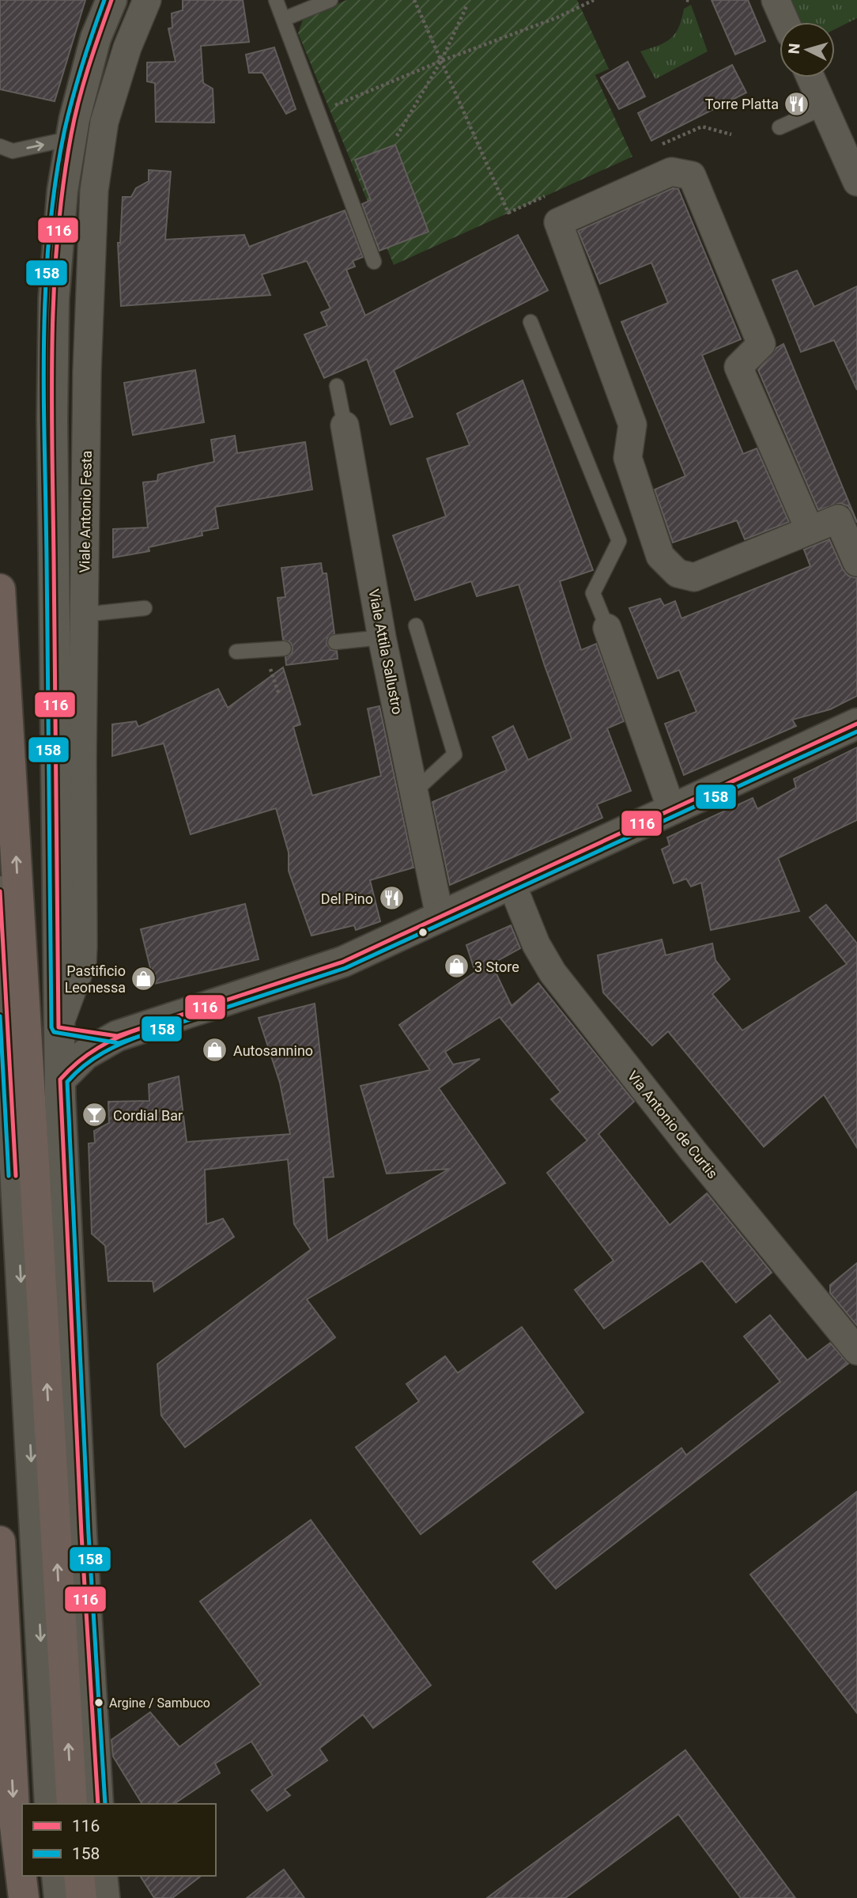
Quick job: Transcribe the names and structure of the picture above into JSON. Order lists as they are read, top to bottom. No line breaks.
{"streets":{"street":["Viale Antonio Festa","Viale Attila Sallustro","Via Antonio de Curtis"]},"places":{"restaurant":["Torre Platta","Del Pino"],"shop":["3 Store","Pastificio Leonessa","Autosannino"],"bar":["Cordial Bar"],"other":["Argine / Sambuco"]},"lines":["transit line 116","transit line 158"],"legend":["116","158"],"north":"left"}
